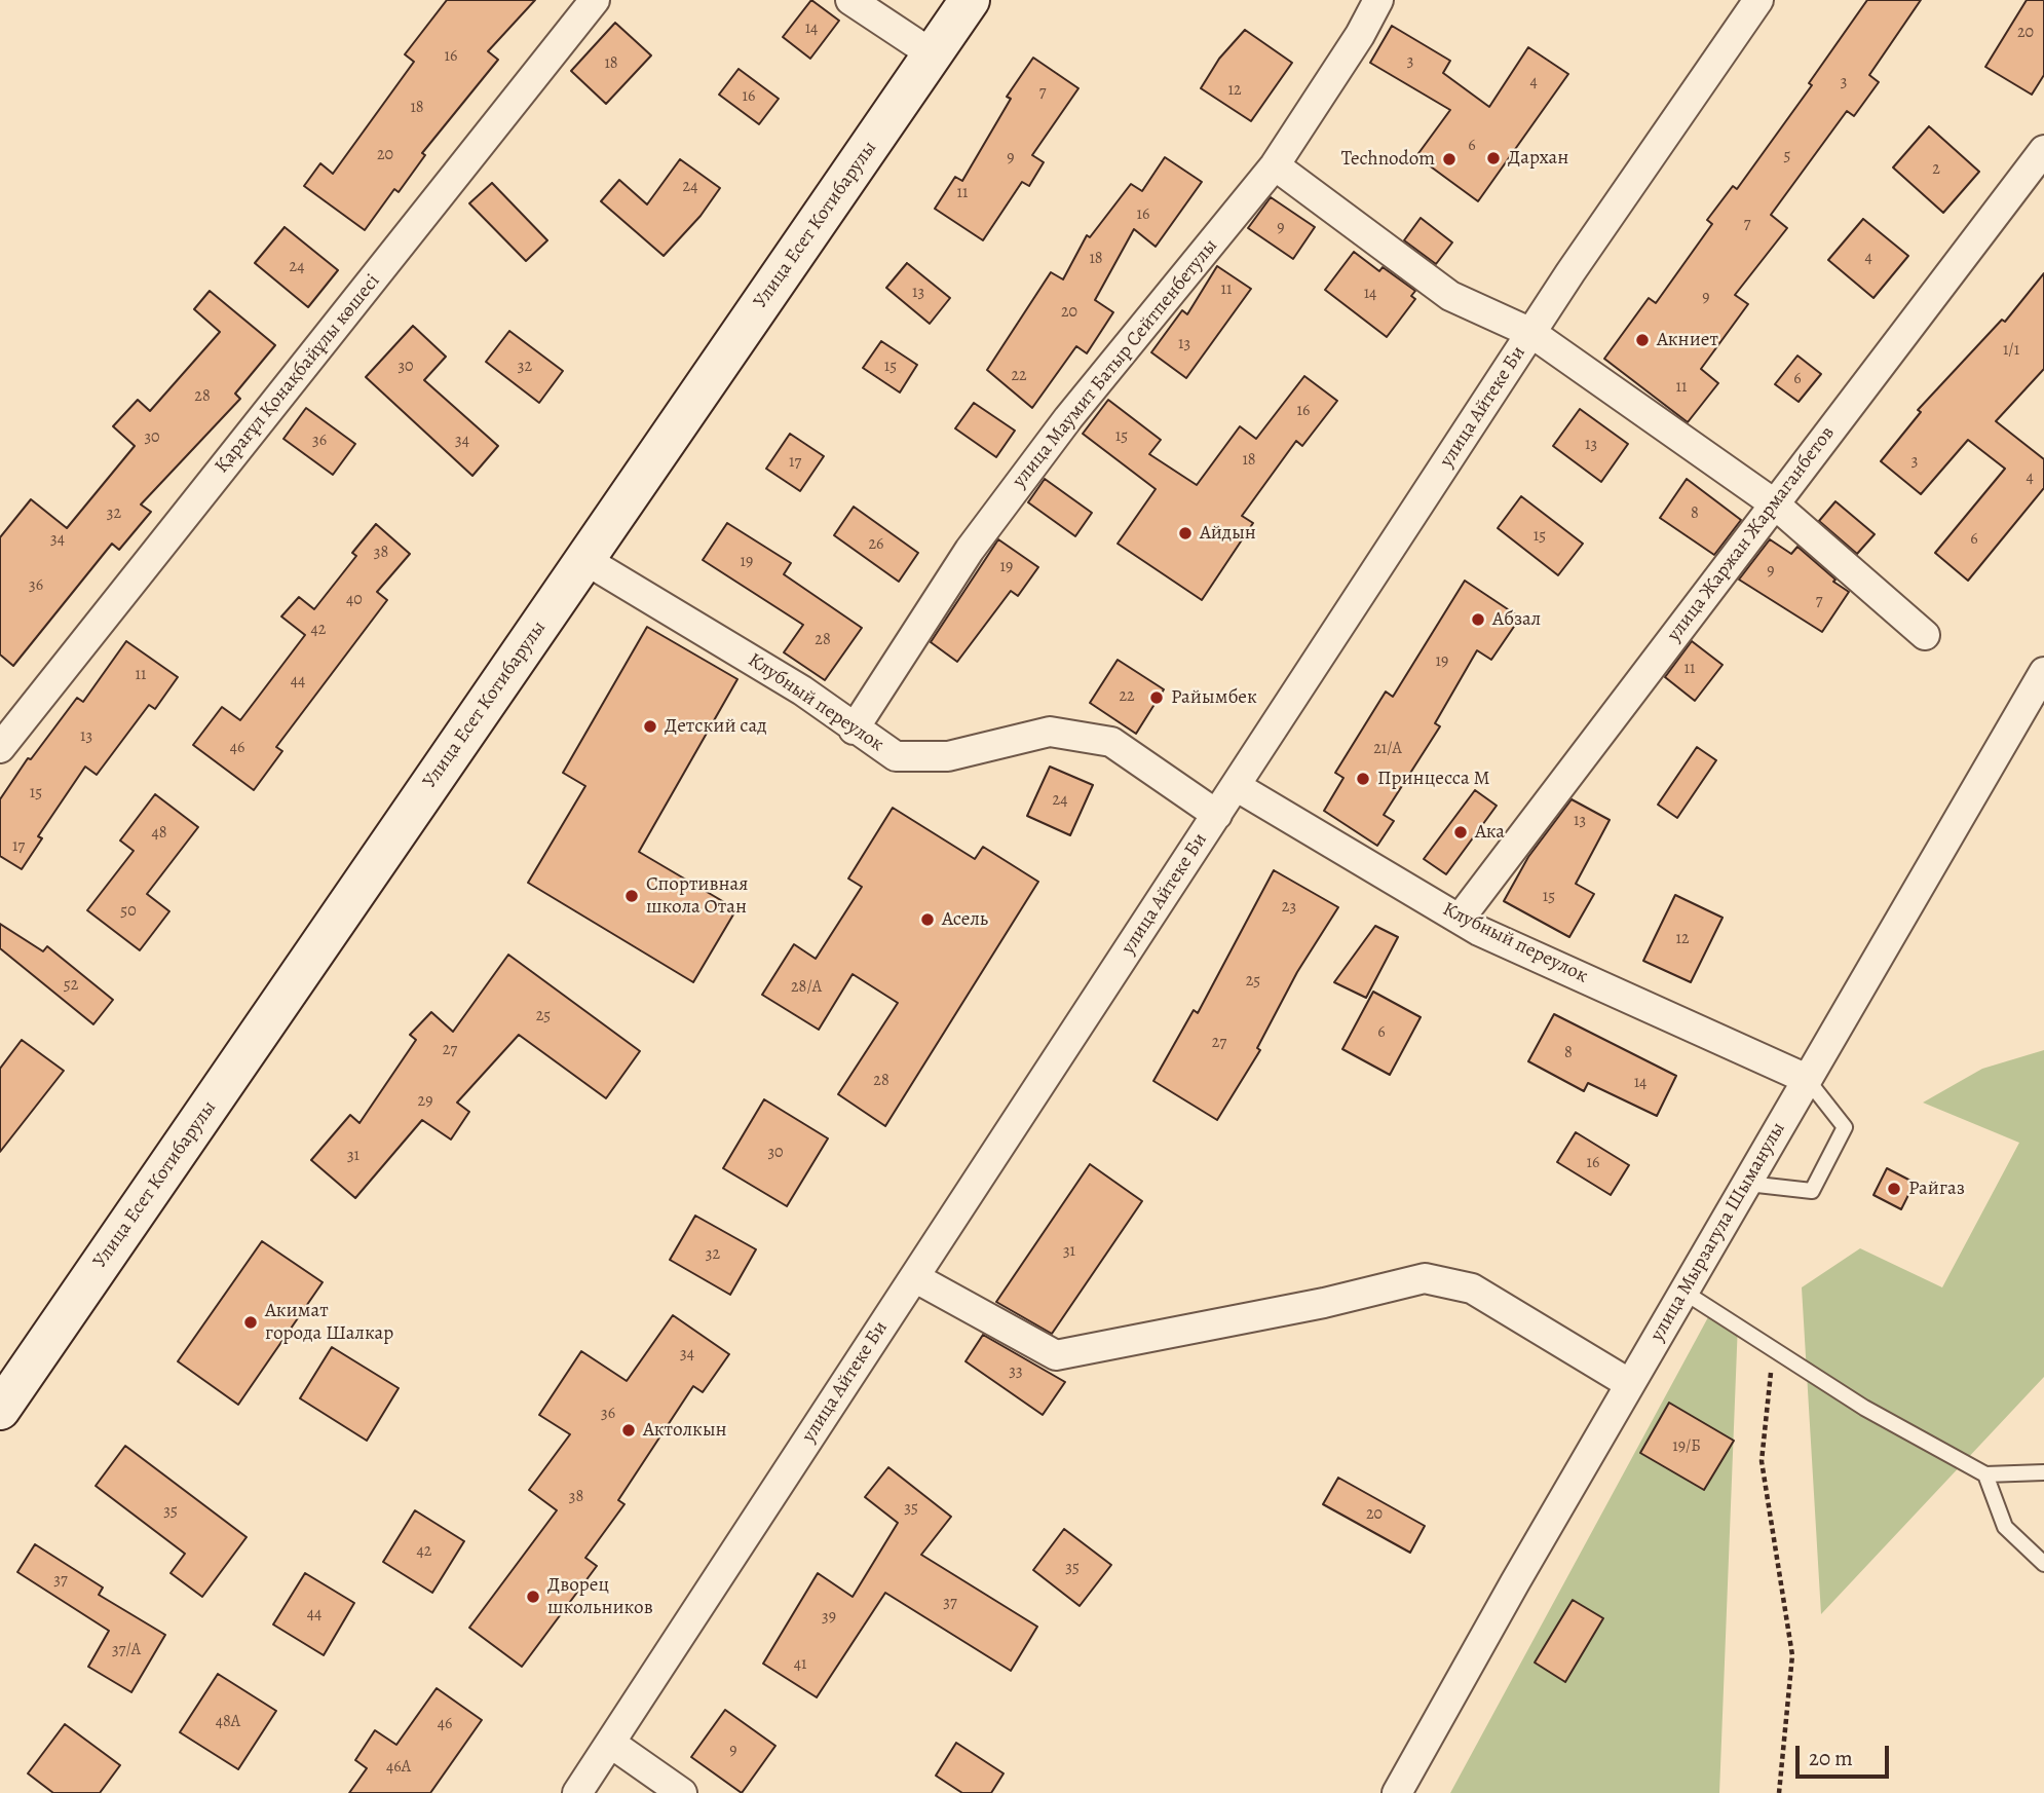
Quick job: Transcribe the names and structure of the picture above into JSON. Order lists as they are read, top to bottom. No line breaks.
{"streets":{"main road":["Улица Есет Котибарулы"],"street":["улица Маумит Батыр Сейтпенбетулы","Қарағұл Қонақбайұлы көшесі","улица Айтеке Би","улица Жаржан Жармаганбетов","Клубный переулок","улица Мырзагула Шыманулы"]},"crossings":[["Улица Есет Котибарулы","Клубный переулок"],["улица Маумит Батыр Сейтпенбетулы","Клубный переулок"],["улица Айтеке Би","Клубный переулок"],["улица Жаржан Жармаганбетов","Клубный переулок"],["Клубный переулок","улица Мырзагула Шыманулы"]],"places":["Дархан","Technodom","Акниет","Айдын","Абзал","Райымбек","Детский сад","Принцесса М","Ака","Спортивная школа Отан","Асель","Райгаз","Акимат города Шалкар","Актолкын","Дворец школьников"],"house_numbers":["14","20","16","3","18","4","3","12","7","16","18","6","20","5","9","2","24","11","16","7","9","4","18","24","11","13","14","9","20","13","1/1","30","32","15","22","6","11","28","16","15","30","36","34","13","18","3","17","4","32","8","15","34","6","26","38","19","19","9","36","40","7","42","28","19","11","11","44","22","13","46","21/А","15","24","13","48","17","15","23","50","12","25","52","28/А","25","6","27","27","8","28","14","29","30","31","16","31","32","34","33","36","19/Б","38","35","35","20","42","35","37","37","44","39","37/А","41","48А","46","9","46А"],"scale_bar":"20 m"}
